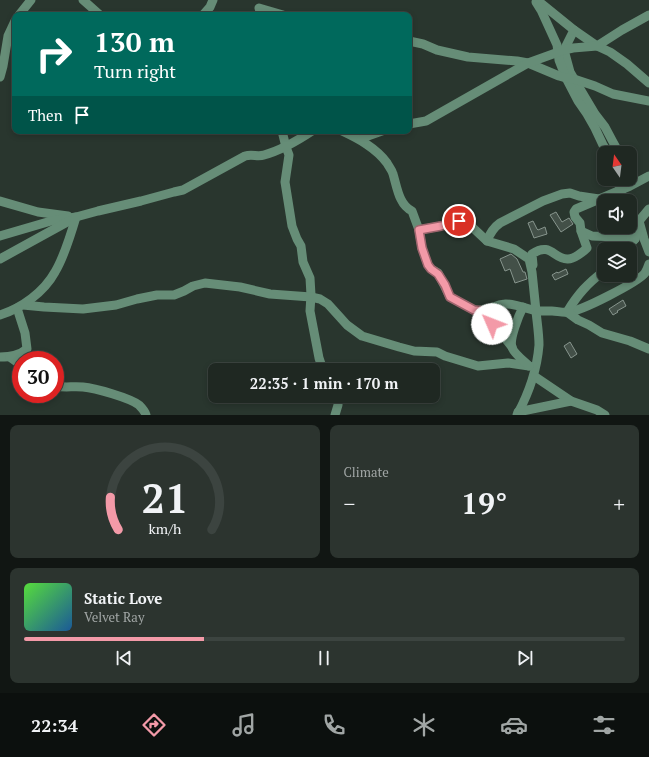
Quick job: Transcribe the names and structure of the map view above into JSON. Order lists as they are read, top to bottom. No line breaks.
{"north":"top","page":{"turn":["130 m","Turn right"],"then":"Then","limit":"30","trip":"22:35 · 1 min · 170 m","tile":"Climate","heat":["−","19°","+"],"song":["Static Love","Velvet Ray"],"tabs":"22:34","gauge":["21","km/h"]}}
